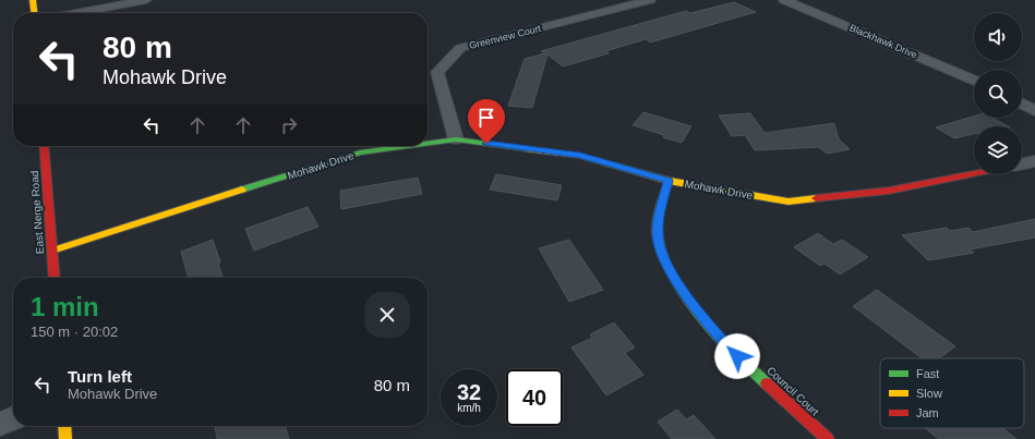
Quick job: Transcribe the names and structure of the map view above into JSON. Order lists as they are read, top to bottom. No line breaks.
{"streets":{"street":["Greenview Court","Blackhawk Drive","Mohawk Drive","East Nerge Road","Council Court"]},"crossings":[["Greenview Court","Mohawk Drive"],["Mohawk Drive","East Nerge Road"],["Mohawk Drive","Council Court"]],"legend":["Fast","Slow","Jam"],"page":{"turn":["80 m","Mohawk Drive"],"heading":["1 min","150 m · 20:02"],"list":[{"name":"Turn left","note":"Mohawk Drive","value":"80 m"}],"speed":"32 km/h","limit":"40"}}
